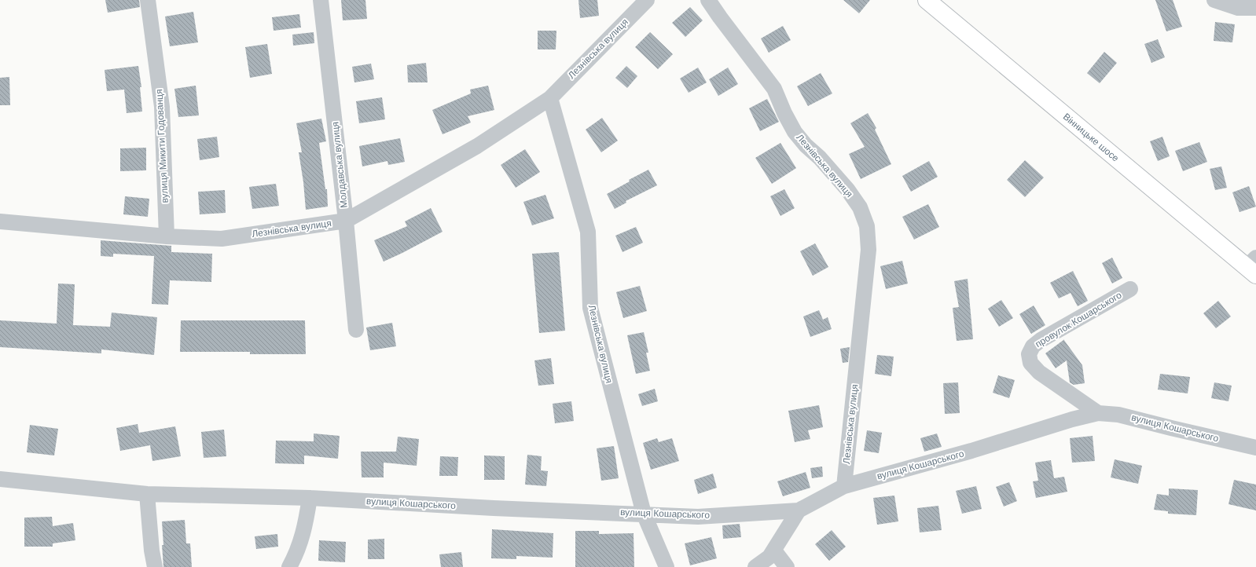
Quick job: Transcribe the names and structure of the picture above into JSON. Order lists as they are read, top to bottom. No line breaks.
{"streets":{"main road":["Вінницьке шосе"],"street":["Лезнівська вулиця","вулиця Микити Годованця","Молдавська вулиця","провулок Кошарського","вулиця Кошарського"]},"crossings":[["Лезнівська вулиця","вулиця Микити Годованця"],["Лезнівська вулиця","Молдавська вулиця"],["Лезнівська вулиця","вулиця Кошарського"],["провулок Кошарського","вулиця Кошарського"]]}
